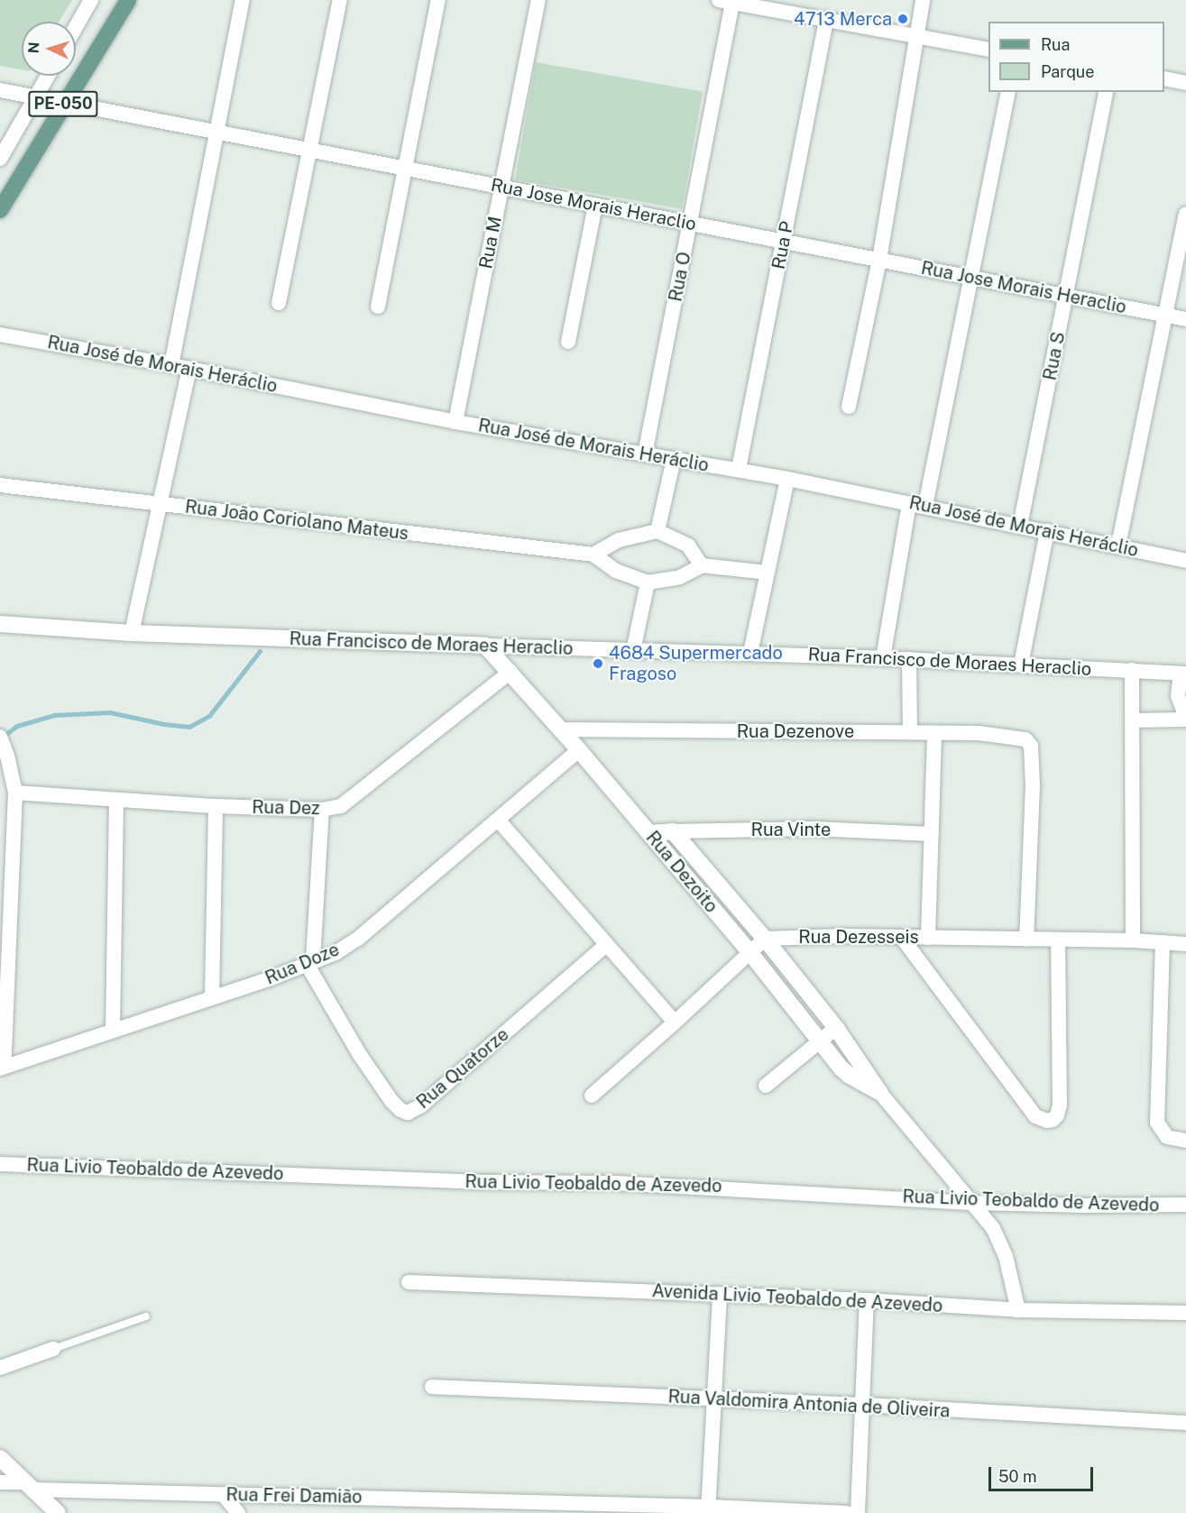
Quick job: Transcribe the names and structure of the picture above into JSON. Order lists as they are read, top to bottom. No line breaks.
{"streets":{"main road":["PE-050"],"street":["Rua Jose Morais Heraclio","Rua M","Rua P","Rua O","Rua S","Rua José de Morais Heráclio","Rua João Coriolano Mateus","Rua Francisco de Moraes Heraclio","Rua Dezenove","Rua Dez","Rua Vinte","Rua Dezoito","Rua Dezesseis","Rua Doze","Rua Quatorze","Rua Livio Teobaldo de Azevedo","Avenida Livio Teobaldo de Azevedo","Rua Valdomira Antonia de Oliveira","Rua Frei Damião"]},"crossings":[["PE-050","Rua Jose Morais Heraclio"],["Rua Jose Morais Heraclio","Rua M"],["Rua Jose Morais Heraclio","Rua P"],["Rua Jose Morais Heraclio","Rua O"],["Rua Jose Morais Heraclio","Rua S"],["Rua M","Rua José de Morais Heráclio"],["Rua P","Rua José de Morais Heráclio"],["Rua O","Rua José de Morais Heráclio"],["Rua S","Rua José de Morais Heráclio"],["Rua Francisco de Moraes Heraclio","Rua Dezoito"],["Rua Dezenove","Rua Dezoito"],["Rua Dezenove","Rua Dezesseis"],["Rua Dez","Rua Dezoito"],["Rua Vinte","Rua Dezoito"],["Rua Dezoito","Rua Dezesseis"],["Rua Dezoito","Rua Doze"],["Rua Dezoito","Rua Livio Teobaldo de Azevedo"],["Rua Dezoito","Avenida Livio Teobaldo de Azevedo"],["Rua Doze","Rua Quatorze"]],"places":["4713 Merca","4684 Supermercado Fragoso"],"legend":["Rua","Parque"],"scale_bar":"50 m","north":"left"}
